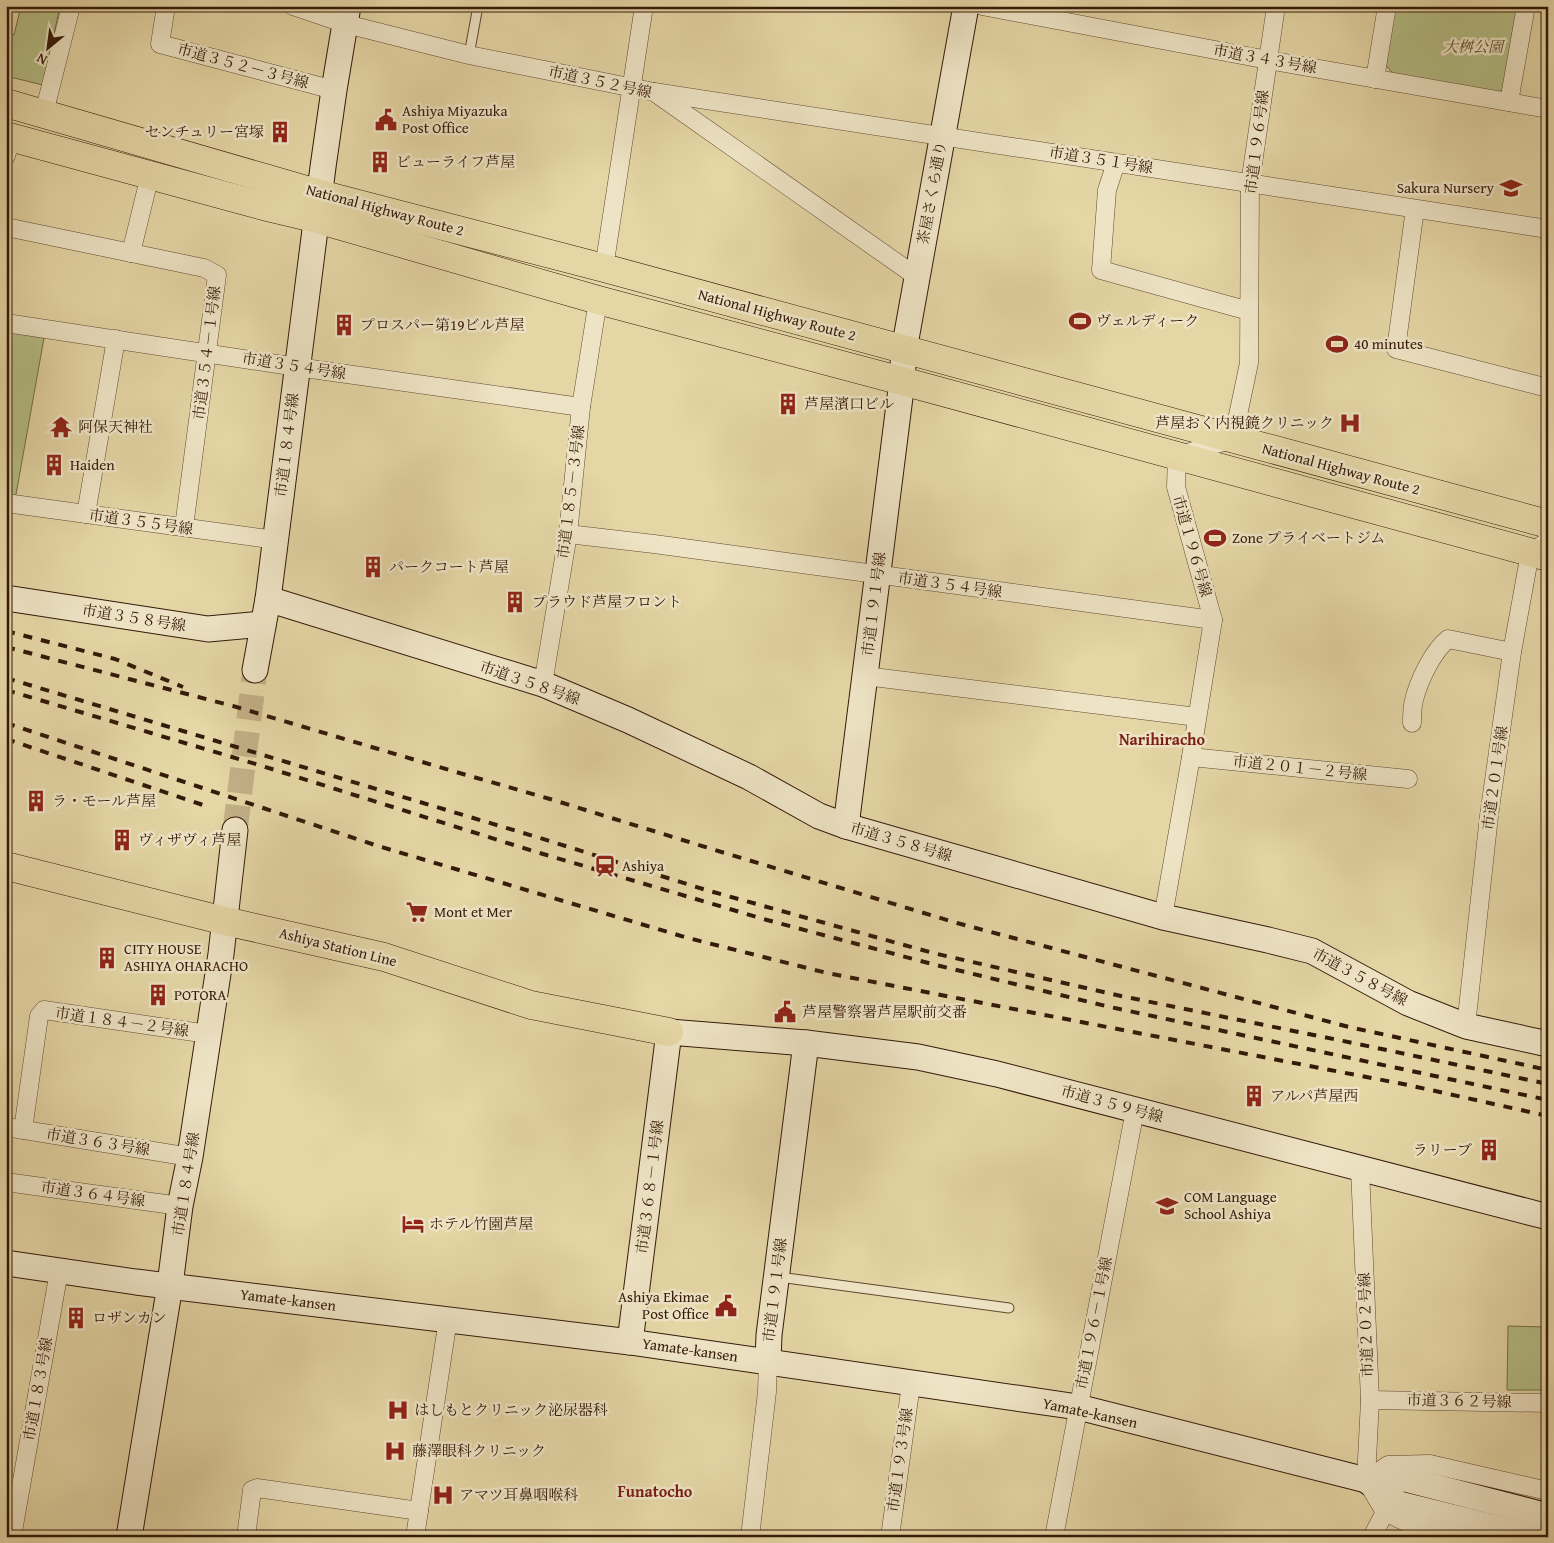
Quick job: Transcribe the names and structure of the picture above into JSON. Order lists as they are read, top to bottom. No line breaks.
{"streets":{"main road":["National Highway Route 2","Ashiya Station Line"],"street":["市道３４３号線","市道３５２－３号線","市道３５２号線","市道１９６号線","市道３５１号線","茶屋さくら通り","市道３５４－１号線","市道３５４号線","市道１８４号線","市道１８５－３号線","市道３５５号線","市道１９１号線","市道３５８号線","市道２０１－２号線","市道２０１号線","市道１８４－２号線","市道３５９号線","市道３６３号線","市道３６８－１号線","市道３６４号線","Yamate-kansen","市道１９６－１号線","市道２０２号線","市道１８３号線","市道３６２号線","市道１９３号線"]},"crossings":[["市道３４３号線","市道１９６号線"],["市道３５２－３号線","市道１８４号線"],["市道３５２号線","市道３５１号線"],["市道３５２号線","茶屋さくら通り"],["市道３５２号線","市道１８４号線"],["市道１９６号線","市道３５１号線"],["市道１９６号線","National Highway Route 2"],["市道１９６号線","市道３５４号線"],["市道１９６号線","市道３５８号線"],["市道１９６号線","市道２０１－２号線"],["市道３５１号線","茶屋さくら通り"],["茶屋さくら通り","National Highway Route 2"],["茶屋さくら通り","市道１９１号線"],["National Highway Route 2","市道１８４号線"],["National Highway Route 2","市道１８５－３号線"],["National Highway Route 2","市道１９１号線"],["National Highway Route 2","市道２０１号線"],["市道３５４－１号線","市道３５４号線"],["市道３５４－１号線","市道３５５号線"],["市道３５４号線","市道１８４号線"],["市道３５４号線","市道１８５－３号線"],["市道３５４号線","市道１９１号線"],["市道１８４号線","市道３５５号線"],["市道１８４号線","市道３５８号線"],["市道１８４号線","Ashiya Station Line"],["市道１８４号線","市道１８４－２号線"],["市道１８４号線","市道３６３号線"],["市道１８４号線","市道３６４号線"],["市道１８４号線","Yamate-kansen"],["市道１８５－３号線","市道３５８号線"],["市道１９１号線","市道３５８号線"],["市道１９１号線","市道３５９号線"],["市道１９１号線","Yamate-kansen"],["市道３５８号線","市道２０１号線"],["Ashiya Station Line","市道３５９号線"],["Ashiya Station Line","市道３６８－１号線"],["市道１８４－２号線","市道３６３号線"],["市道３５９号線","市道３６８－１号線"],["市道３５９号線","市道１９６－１号線"],["市道３５９号線","市道２０２号線"],["市道３６８－１号線","Yamate-kansen"],["Yamate-kansen","市道１９６－１号線"],["Yamate-kansen","市道２０２号線"],["Yamate-kansen","市道１８３号線"],["Yamate-kansen","市道１９３号線"],["市道２０２号線","市道３６２号線"]],"districts":["Narihiracho","Funatocho"],"parks":["大桝公園"],"places":{"public building":["Ashiya Miyazuka Post Office","芦屋警察署芦屋駅前交番","Ashiya Ekimae Post Office"],"building":["センチュリー宮塚","ビューライフ芦屋","プロスパー第19ビル芦屋","芦屋濱口ビル","Haiden","パークコート芦屋","プラウド芦屋フロント","ラ・モール芦屋","ヴィザヴィ芦屋","CITY HOUSE ASHIYA OHARACHO","POTORA","アルパ芦屋西","ラリーブ","ロザンカン"],"school or university":["Sakura Nursery","COM Language School Ashiya"],"sports":["ヴェルディーク","40 minutes","Zone プライベートジム"],"hospital":["芦屋おく内視鏡クリニック","はしもとクリニック泌尿器科","藤澤眼科クリニック","アマツ耳鼻咽喉科"],"temple":["阿保天神社"],"station":["Ashiya"],"supermarket":["Mont et Mer"],"hotel":["ホテル竹園芦屋"]},"north":"bottom left"}
